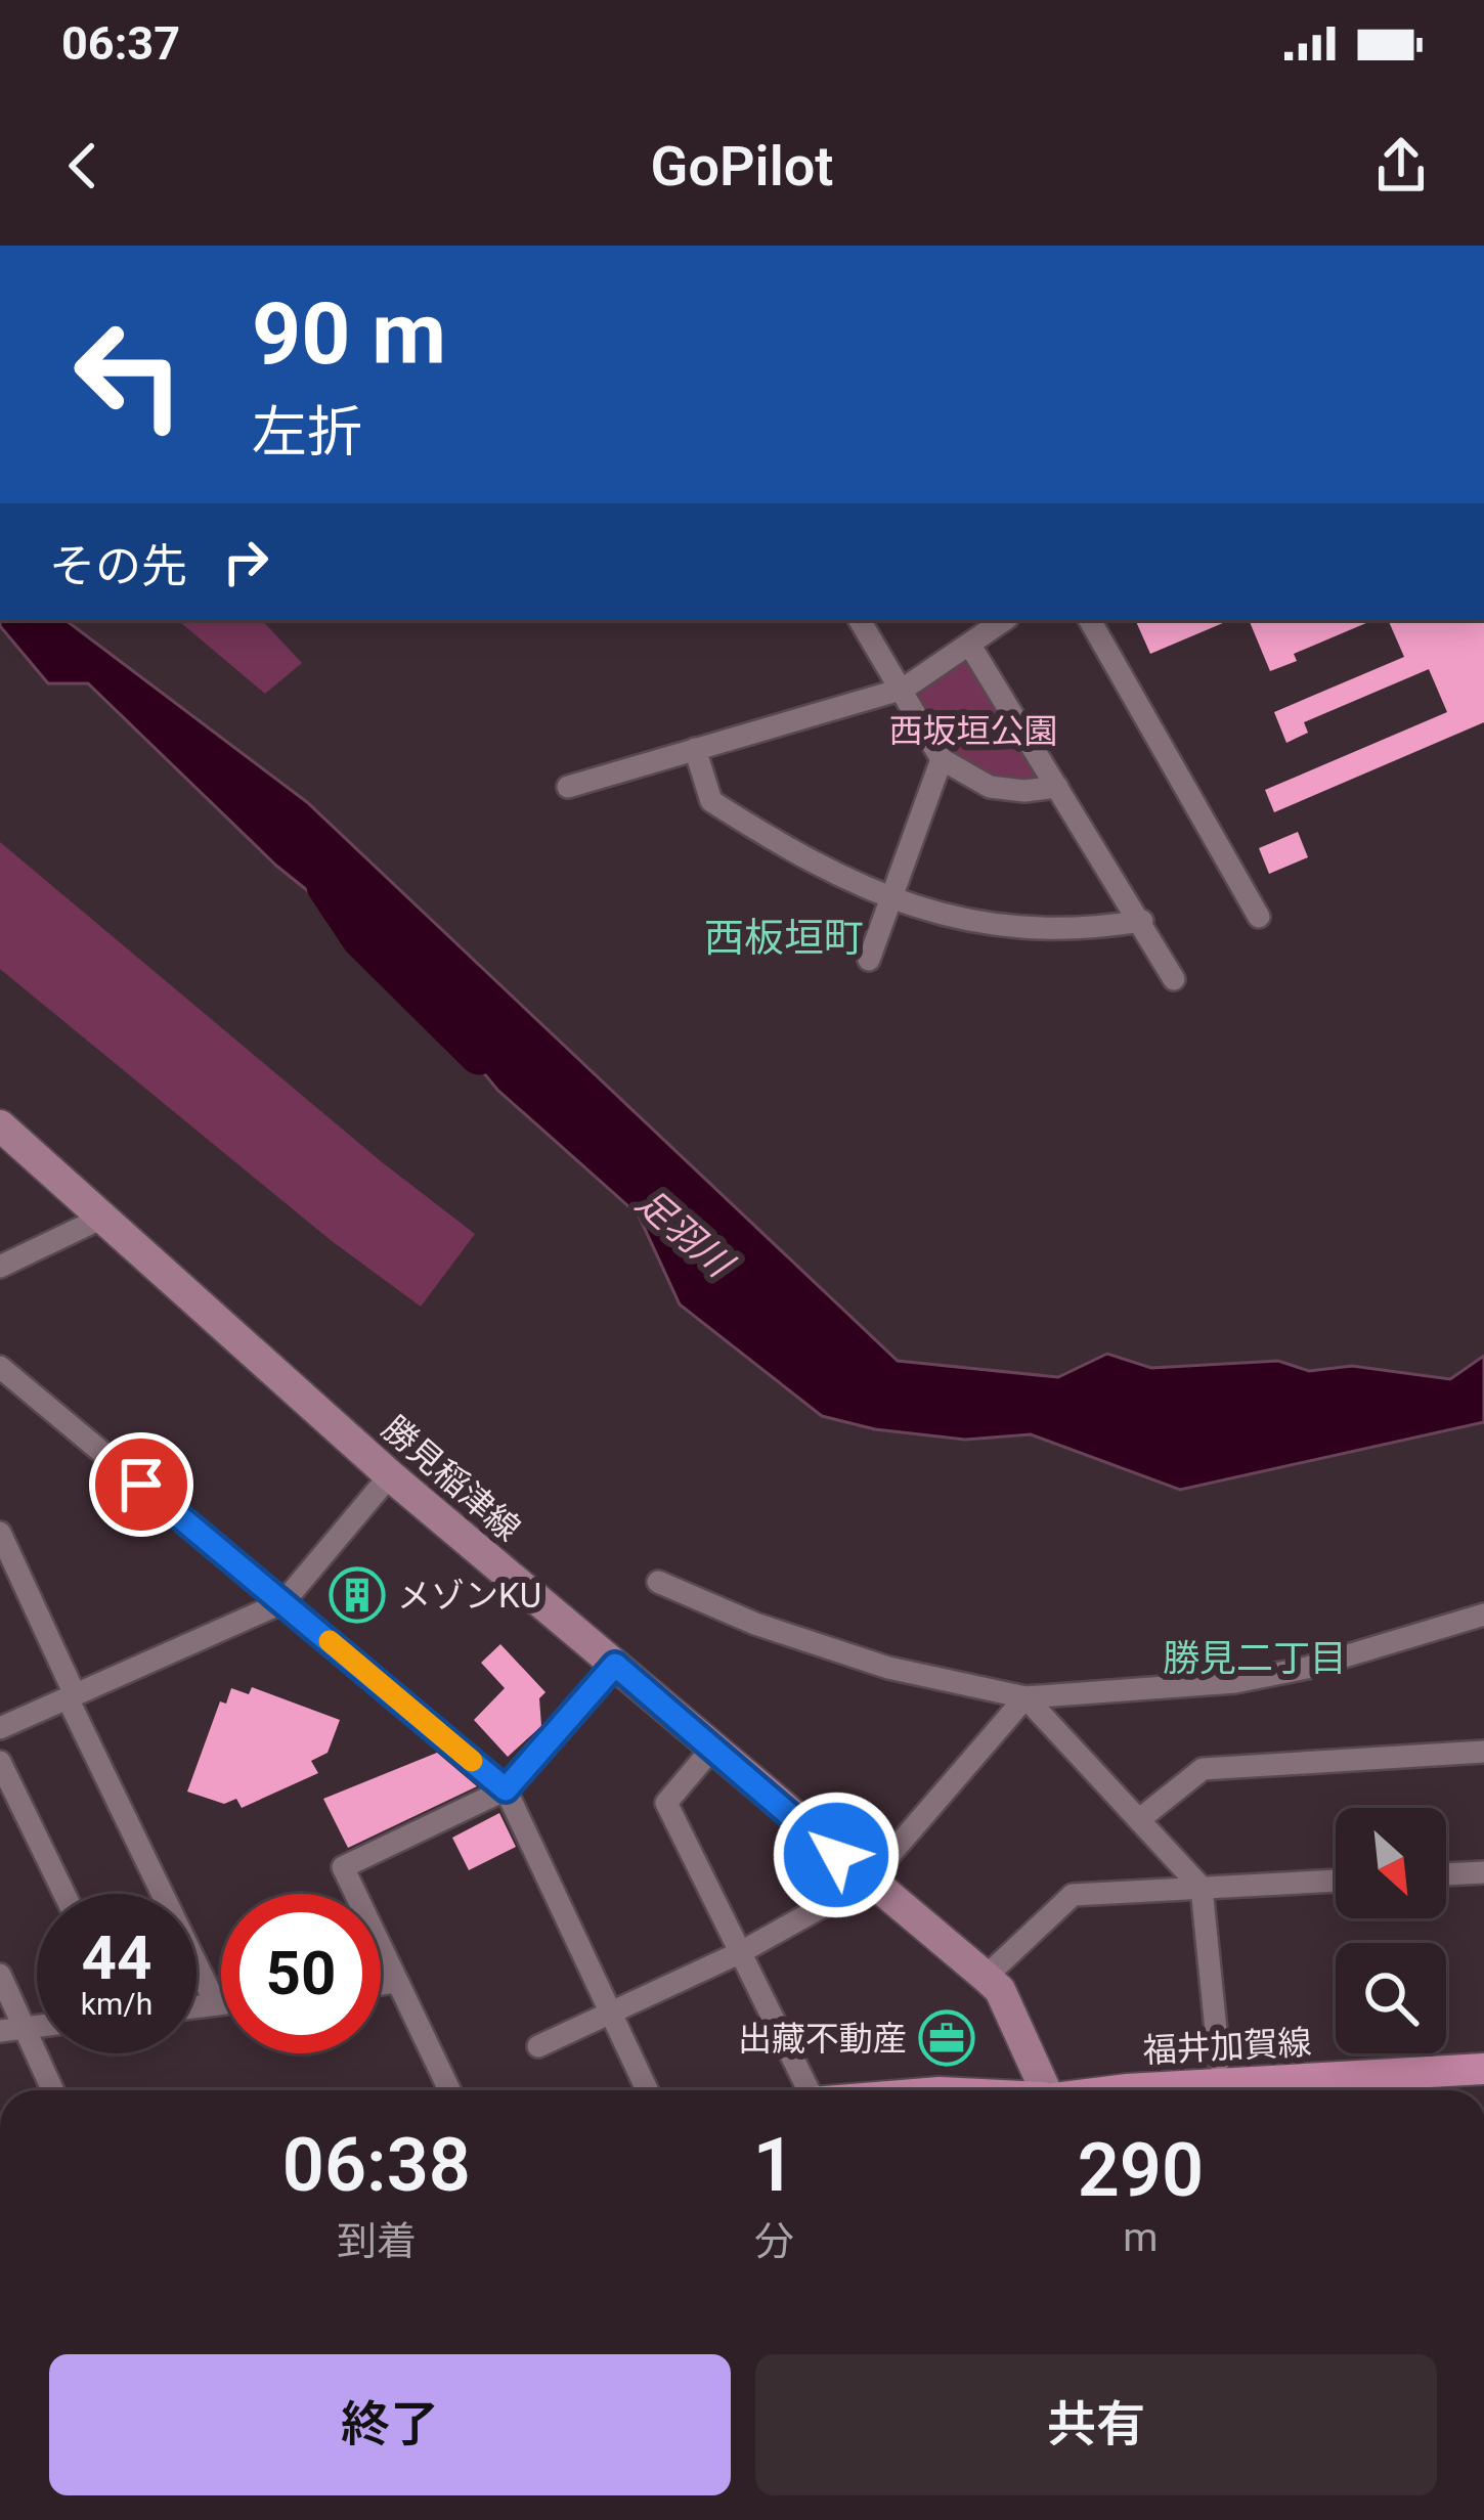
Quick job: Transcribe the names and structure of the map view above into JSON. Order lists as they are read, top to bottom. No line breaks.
{"streets":{"main road":["勝見稲津線","福井加賀線"]},"districts":["西板垣町","勝見二丁目"],"water":["足羽川"],"parks":["西坂垣公園"],"places":{"building":["メゾンKU"],"office":["出藏不動産"]},"north":"bottom right","page":{"status":"06:37","header":"GoPilot","turn":["90 m","左折"],"then":"その先","speed":"44 km/h","limit":"50","eta":["06:38","到着","1","分","290","m"],"buttons":["終了","共有"]}}
